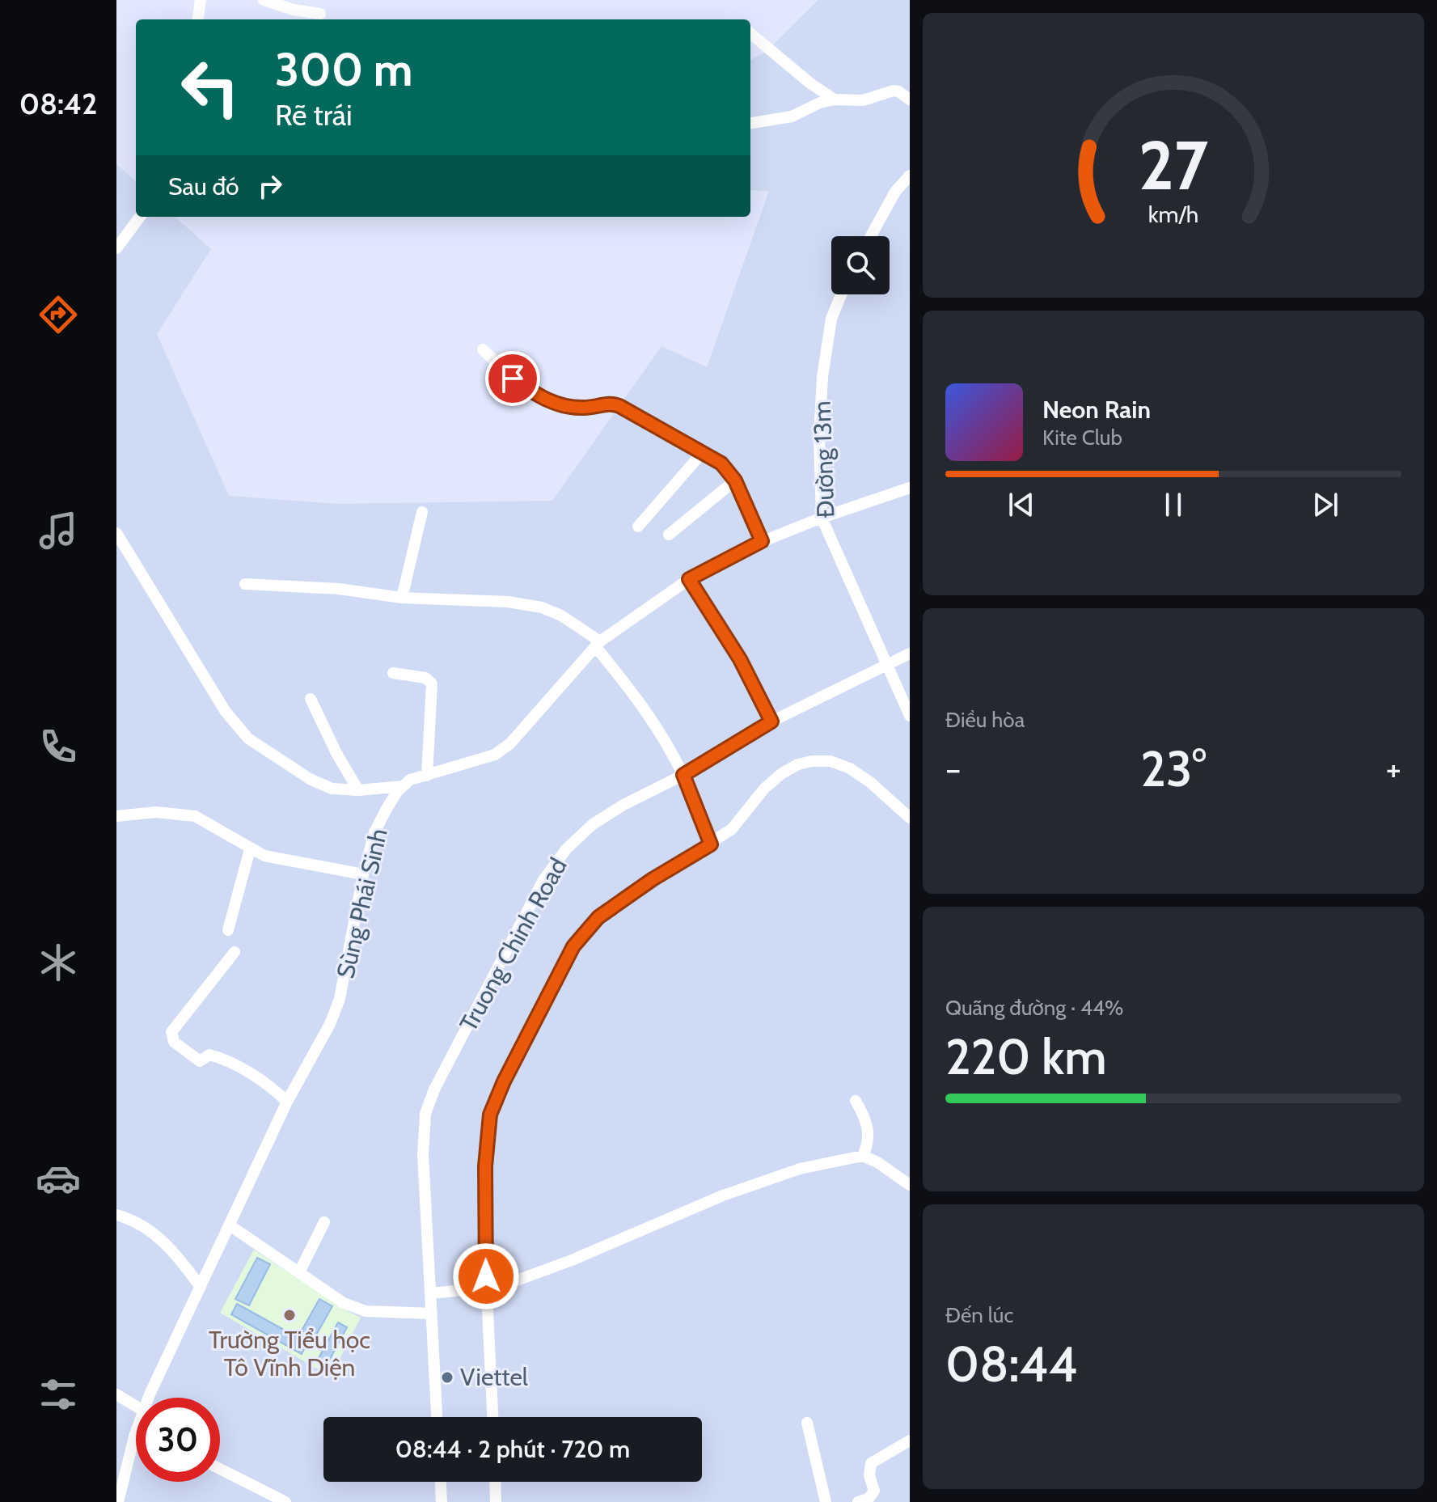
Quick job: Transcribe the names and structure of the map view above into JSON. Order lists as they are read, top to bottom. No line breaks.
{"streets":{"street":["Đường 13m","Sùng Phái Sinh","Truong Chinh Road"]},"crossings":[["Đường 13m","Truong Chinh Road"]],"places":["Trường Tiểu học Tô Vĩnh Diện","Viettel"],"page":{"tabs":"08:42","turn":["300 m","Rẽ trái"],"then":"Sau đó","song":["Neon Rain","Kite Club"],"tile":["Điều hòa",["Quãng đường · 44%","220 km"],["Đến lúc","08:44"]],"heat":["−","23°","+"],"limit":"30","trip":"08:44 · 2 phút · 720 m","gauge":["27","km/h"]}}
